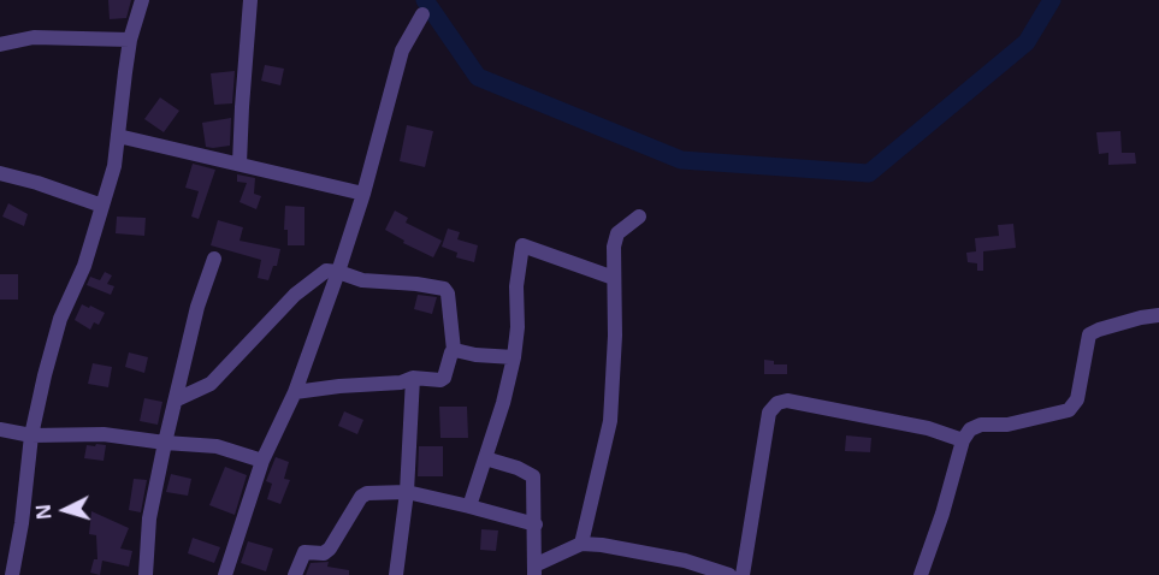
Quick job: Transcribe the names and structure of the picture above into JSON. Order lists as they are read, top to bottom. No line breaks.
{"north":"left"}
